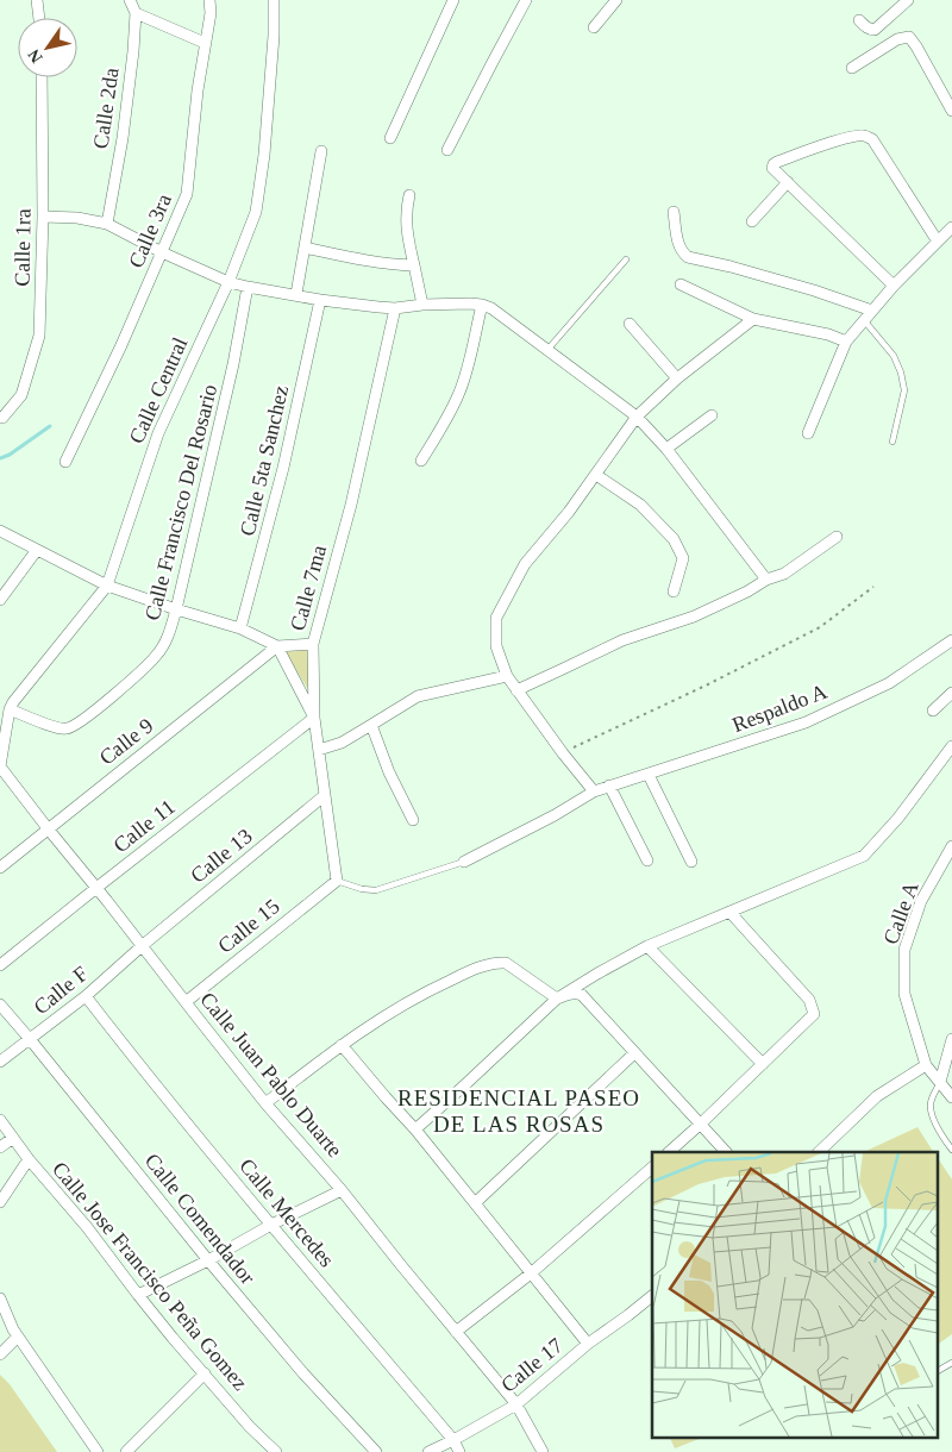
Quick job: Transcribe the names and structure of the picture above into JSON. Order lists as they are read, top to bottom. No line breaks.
{"streets":{"street":["Calle 2da","Calle 3ra","Calle 1ra","Calle Central","Calle 5ta Sanchez","Calle Francisco Del Rosario","Calle 7ma","Respaldo A","Calle 9","Calle 11","Calle 13","Calle A","Calle 15","Calle F","Calle Juan Pablo Duarte","Calle Mercedes","Calle Comendador","Calle Jose Francisco Peña Gomez","Calle 17"]},"crossings":[["Calle Central","Calle Francisco Del Rosario"],["Calle Central","Calle Juan Pablo Duarte"],["Calle 7ma","Calle 11"],["Calle 7ma","Calle 13"],["Calle 7ma","Calle 15"],["Calle 9","Calle Juan Pablo Duarte"],["Calle 11","Calle Juan Pablo Duarte"],["Calle 13","Calle F"],["Calle 13","Calle Juan Pablo Duarte"],["Calle 15","Calle Juan Pablo Duarte"],["Calle F","Calle Juan Pablo Duarte"],["Calle F","Calle Mercedes"],["Calle F","Calle Comendador"],["Calle Juan Pablo Duarte","Calle 17"],["Calle Mercedes","Calle 17"]],"districts":["RESIDENCIAL PASEO DE LAS ROSAS"],"north":"bottom left"}
